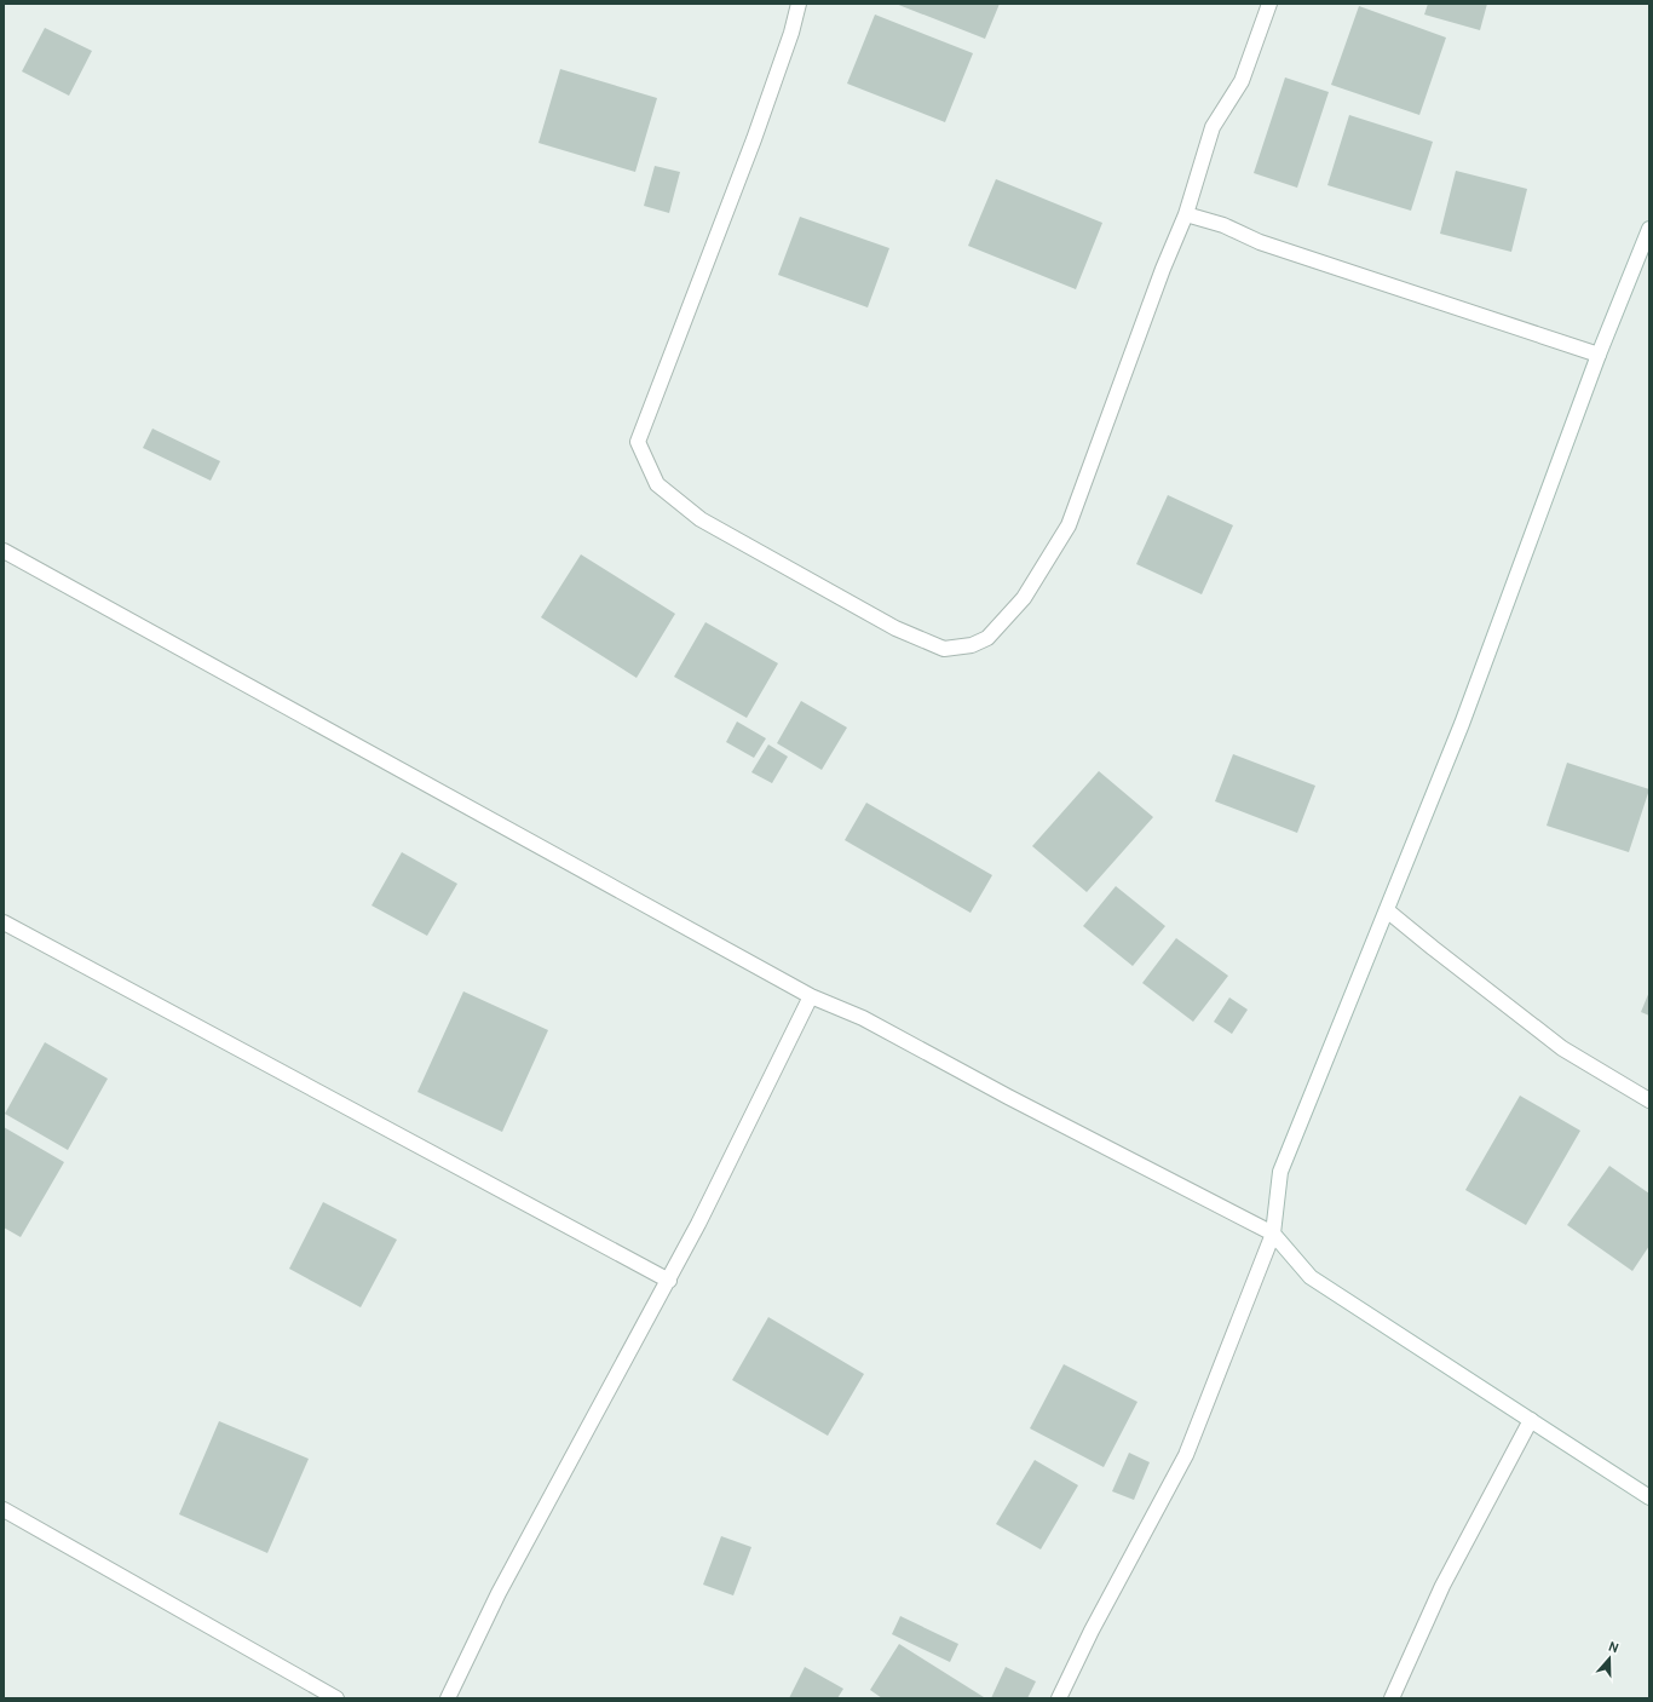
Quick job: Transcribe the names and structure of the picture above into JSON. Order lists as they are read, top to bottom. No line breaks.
{"north":"top"}
